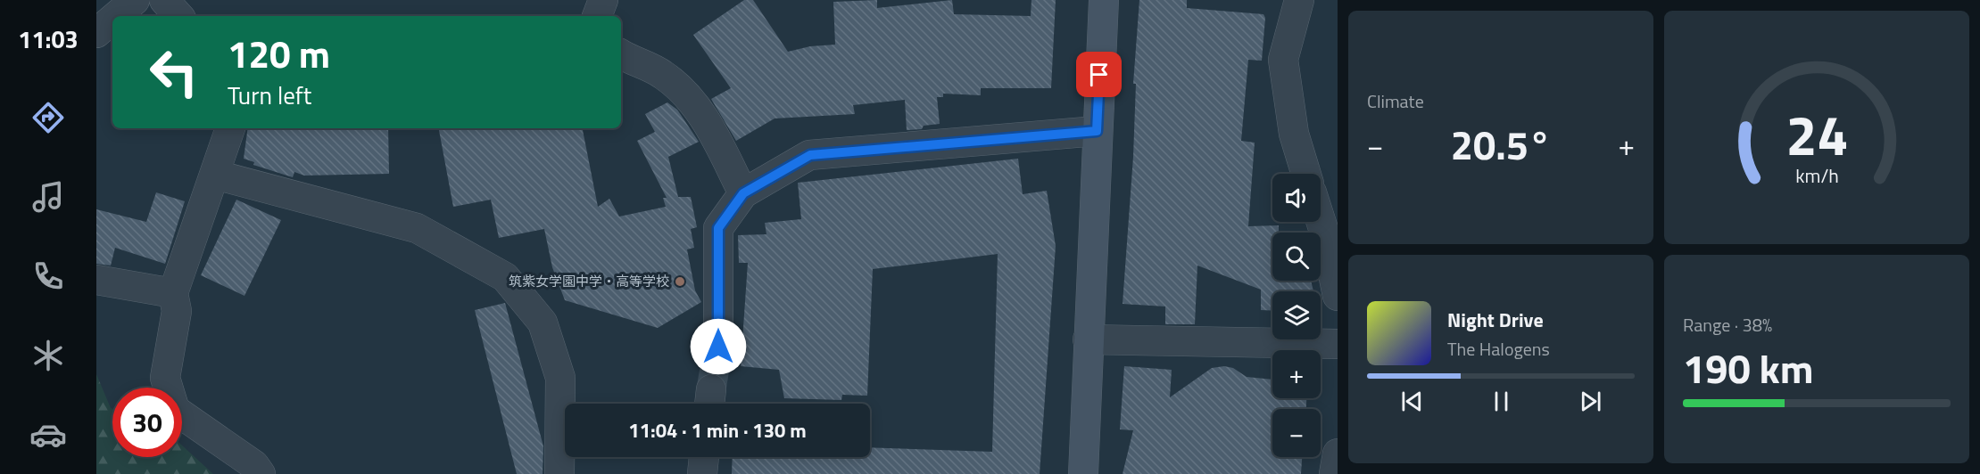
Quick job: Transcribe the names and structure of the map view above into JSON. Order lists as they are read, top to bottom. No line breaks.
{"places":["筑紫女学園中学・高等学校"],"page":{"tabs":"11:03","tile":["Climate",["Range · 38%","190 km"]],"turn":["120 m","Turn left"],"heat":["−","20.5°","+"],"map_buttons":["+","−"],"song":["Night Drive","The Halogens"],"limit":"30","trip":"11:04 · 1 min · 130 m","gauge":["24","km/h"]}}
